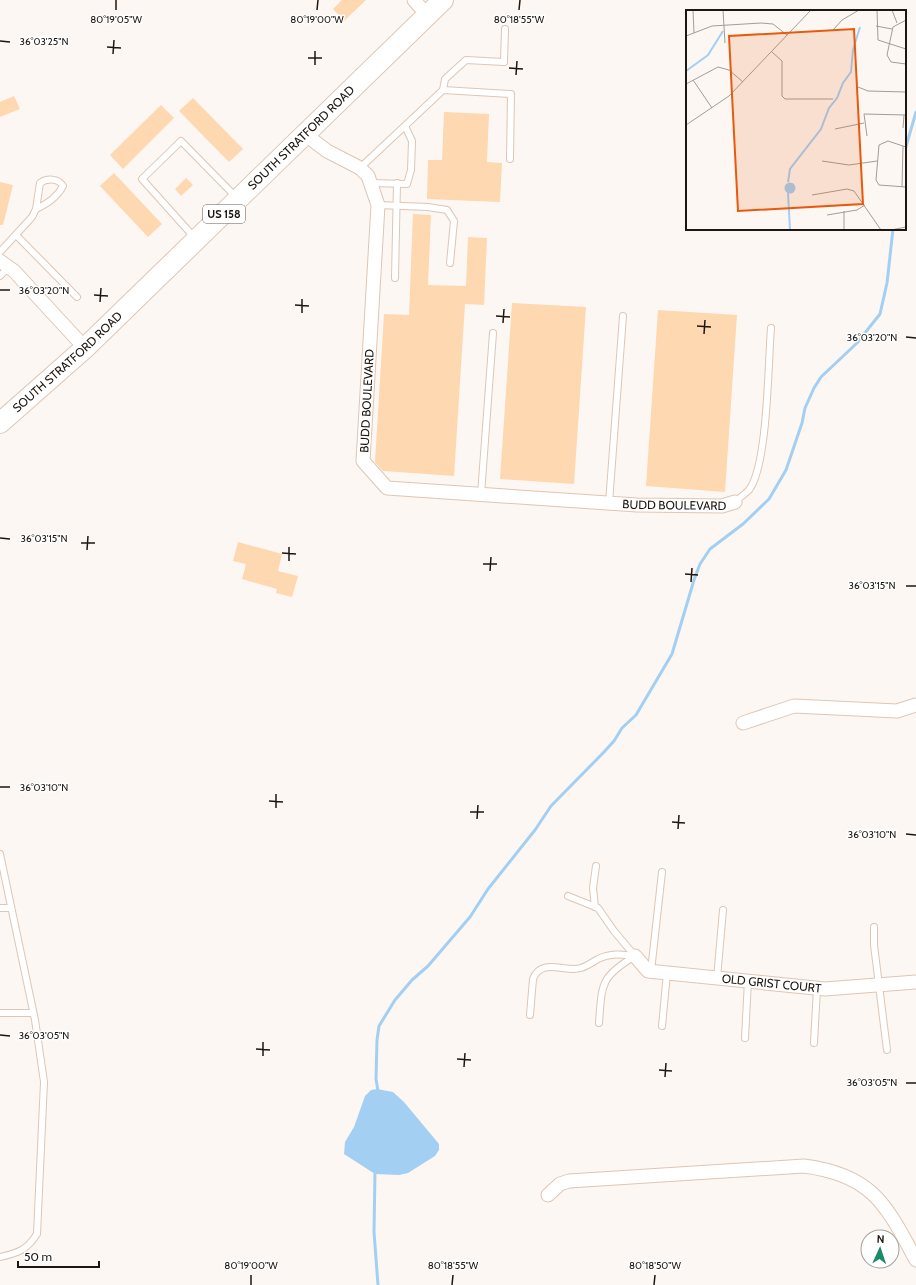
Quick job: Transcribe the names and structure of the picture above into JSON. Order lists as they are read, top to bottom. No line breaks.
{"streets":{"main road":["SOUTH STRATFORD ROAD","US 158"],"street":["BUDD BOULEVARD","OLD GRIST COURT"]},"crossings":[["SOUTH STRATFORD ROAD","BUDD BOULEVARD"]],"scale_bar":"50 m","north":"top","coordinates":["80°19'05\"W","80°19'00\"W","80°18'55\"W","36°03'25\"N","36°03'20\"N","36°03'15\"N","36°03'10\"N","36°03'05\"N","80°18'50\"W"]}
